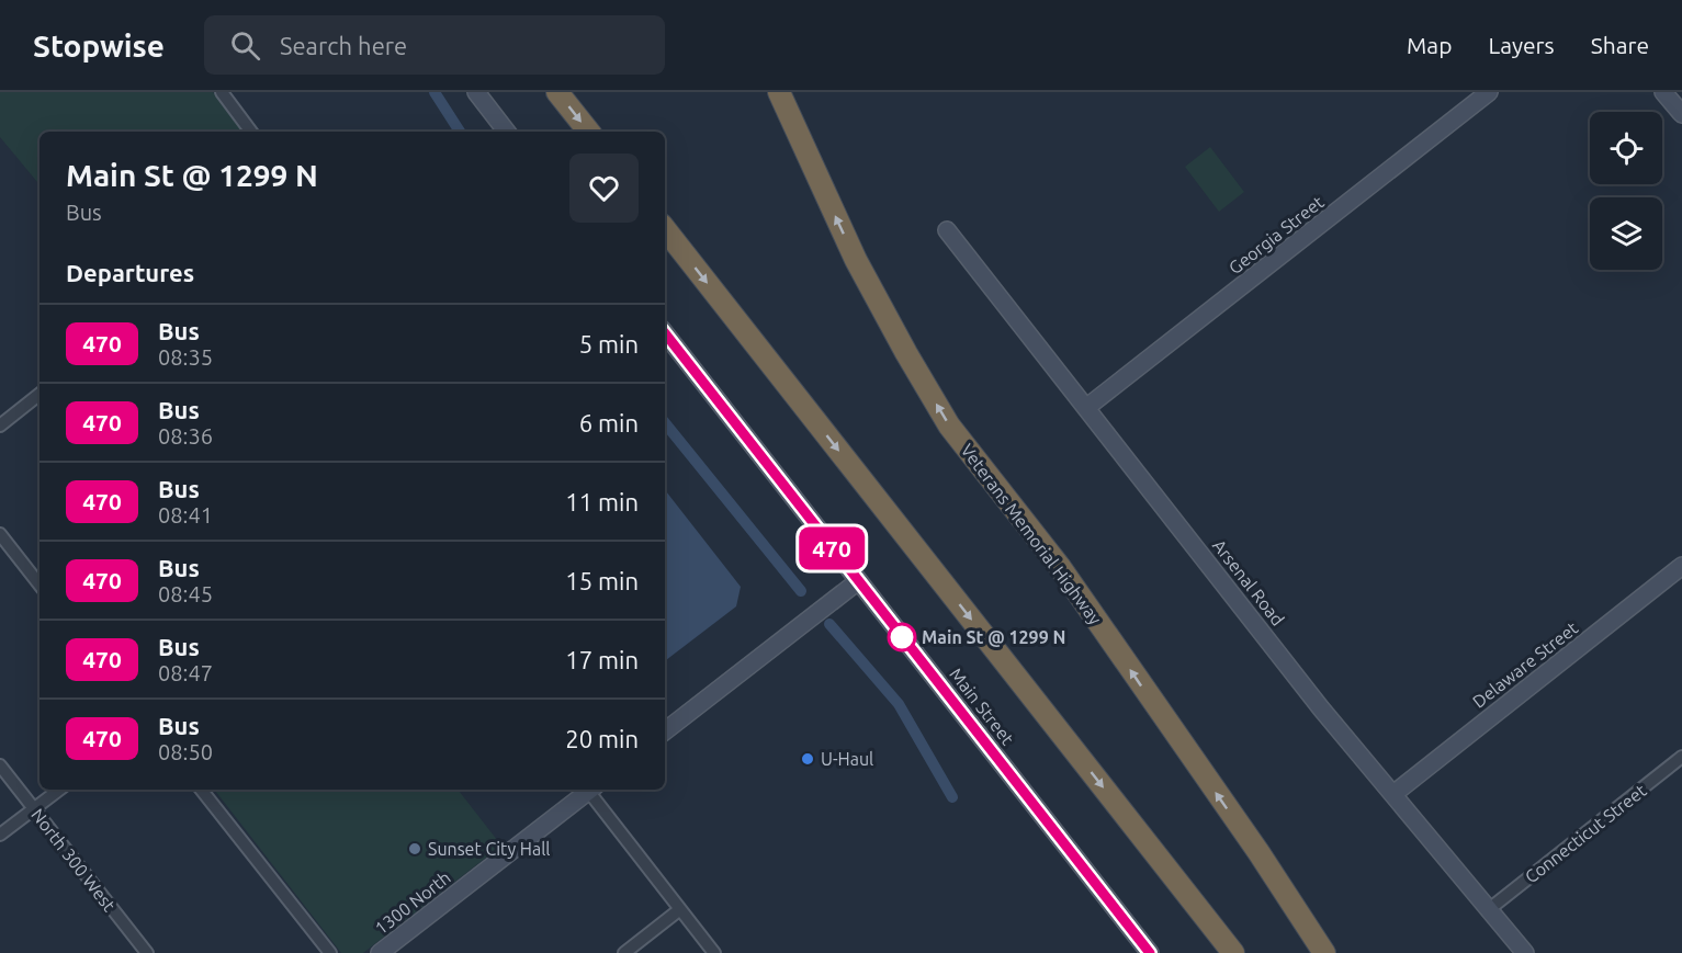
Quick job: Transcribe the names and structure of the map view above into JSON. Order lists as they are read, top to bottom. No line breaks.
{"streets":{"highway":["Veterans Memorial Highway"],"street":["Georgia Street","Arsenal Road","Delaware Street","Main Street","Connecticut Street","North 300 West","1300 North"]},"crossings":[["Georgia Street","Arsenal Road"],["Arsenal Road","Delaware Street"],["Arsenal Road","Connecticut Street"]],"places":["Main St @ 1299 N","U-Haul","Sunset City Hall"],"lines":["bus line 470"],"page":{"header":"Stopwise","search":"Search here","nav":["Map","Layers","Share"],"on_map":"470","heading":[["Main St @ 1299 N","Bus"],"Departures"],"list":[{"mark":"470","name":"Bus","note":"08:35","value":"5 min"},{"mark":"470","name":"Bus","note":"08:36","value":"6 min"},{"mark":"470","name":"Bus","note":"08:41","value":"11 min"},{"mark":"470","name":"Bus","note":"08:45","value":"15 min"},{"mark":"470","name":"Bus","note":"08:47","value":"17 min"},{"mark":"470","name":"Bus","note":"08:50","value":"20 min"}]}}
